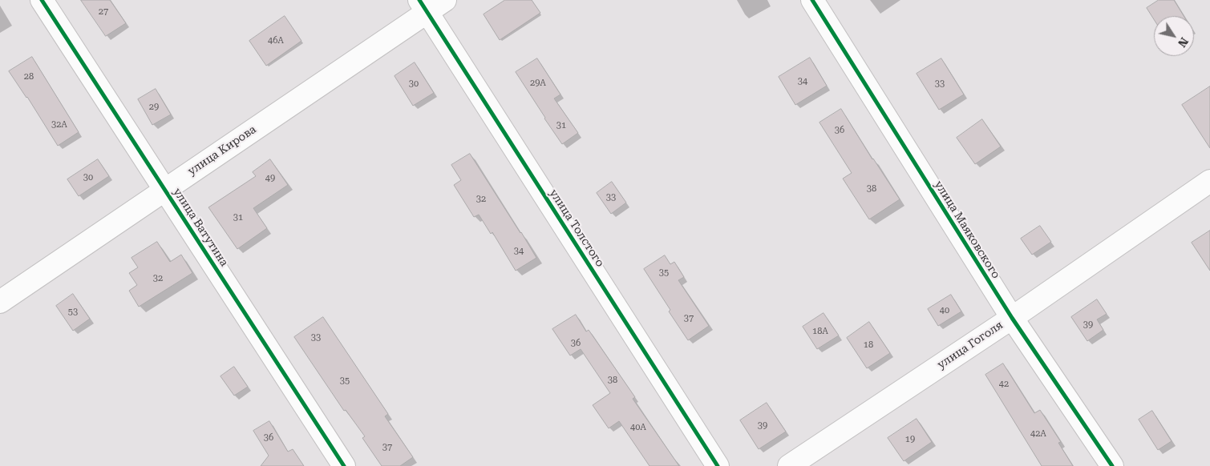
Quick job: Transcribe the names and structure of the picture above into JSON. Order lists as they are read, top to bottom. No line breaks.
{"streets":{"street":["улица Кирова","улица Ватутина","улица Толстого","улица Маяковского","улица Гоголя"]},"crossings":[["улица Кирова","улица Ватутина"],["улица Кирова","улица Толстого"],["улица Маяковского","улица Гоголя"]],"house_numbers":["27","46А","28","34","29А","30","33","29","32А","31","36","30","49","38","33","32","31","34","35","32","40","53","37","39","18А","33","36","18","38","35","42","39","40А","42А","36","19","37"],"north":"bottom right"}
